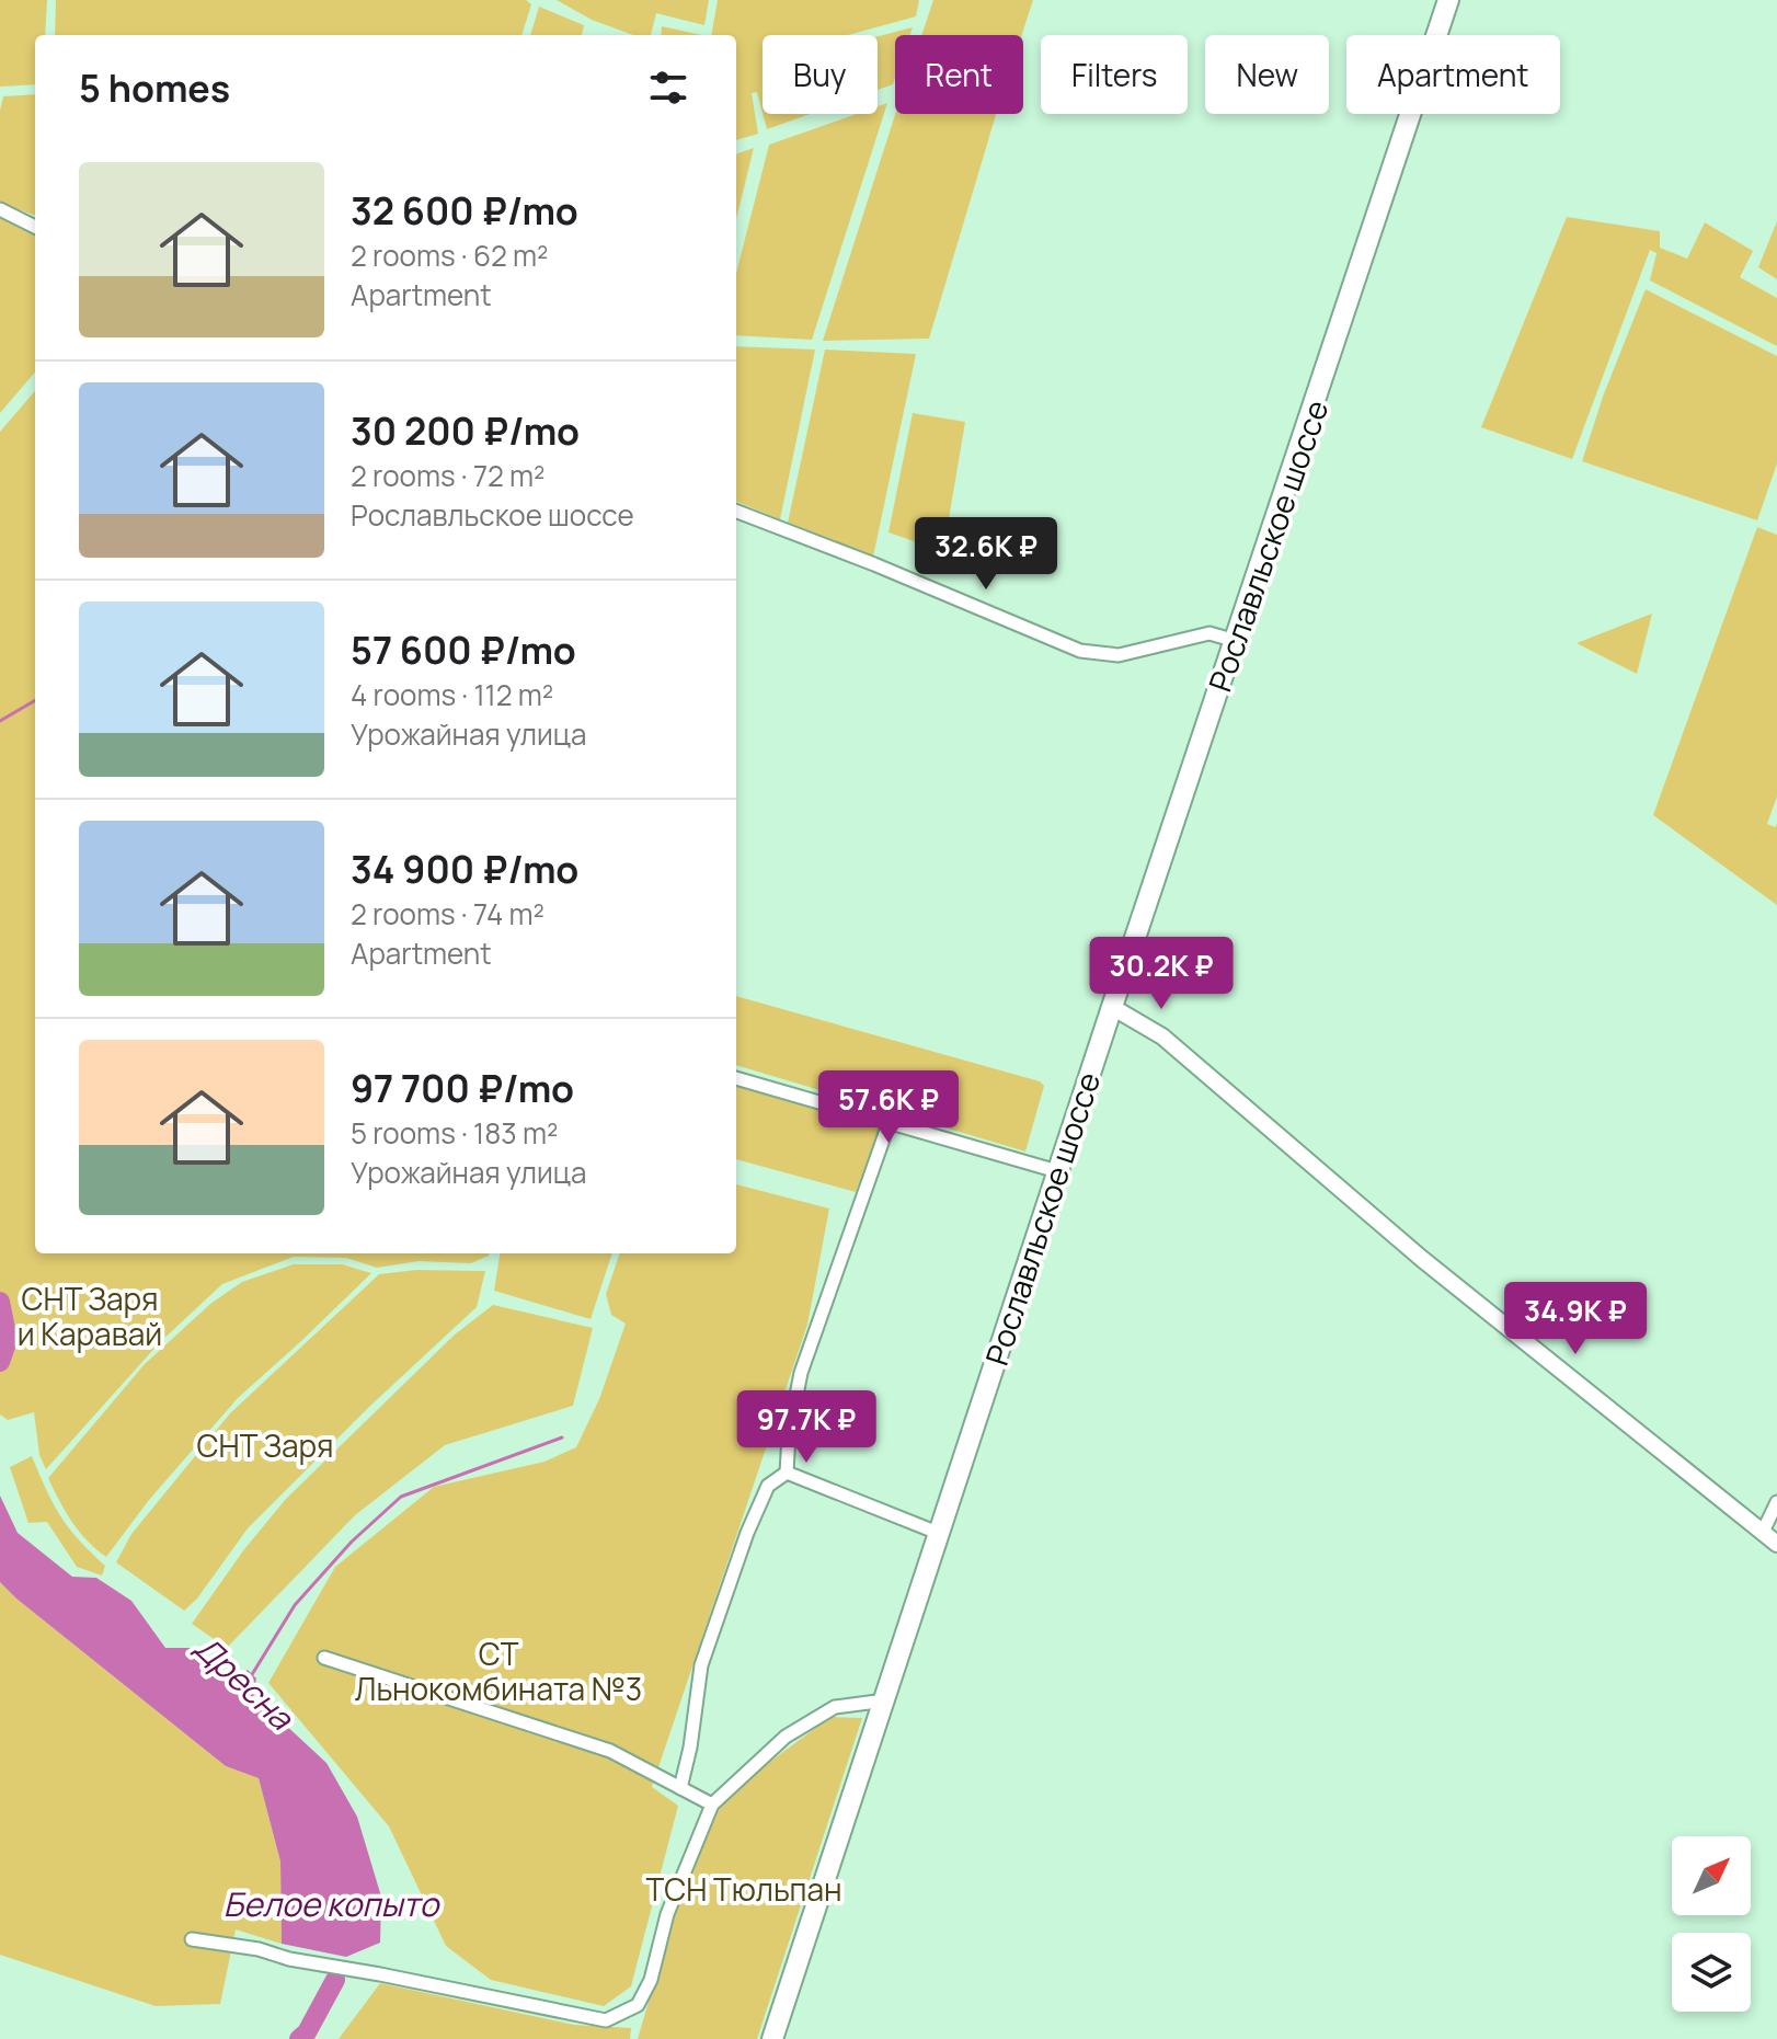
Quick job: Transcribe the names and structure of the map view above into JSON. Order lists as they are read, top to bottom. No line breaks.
{"streets":{"main road":["Рославльское шоссе"]},"water":["Дресна","Белое копыто"],"parks":["СНТ Заря и Каравай","СНТ Заря","СТ Льнокомбината №3","ТСН Тюльпан"],"north":"top right","page":{"chip":["Buy","Rent","Filters","New","Apartment"],"heading":"5 homes","list":[{"name":"32 600 ₽/mo","note":"2 rooms · 62 m² · Apartment"},{"name":"30 200 ₽/mo","note":"2 rooms · 72 m² · Рославльское шоссе"},{"name":"57 600 ₽/mo","note":"4 rooms · 112 m² · Урожайная улица"},{"name":"34 900 ₽/mo","note":"2 rooms · 74 m² · Apartment"},{"name":"97 700 ₽/mo","note":"5 rooms · 183 m² · Урожайная улица"}],"price":["32.6K ₽","30.2K ₽","57.6K ₽","34.9K ₽","97.7K ₽"]}}
